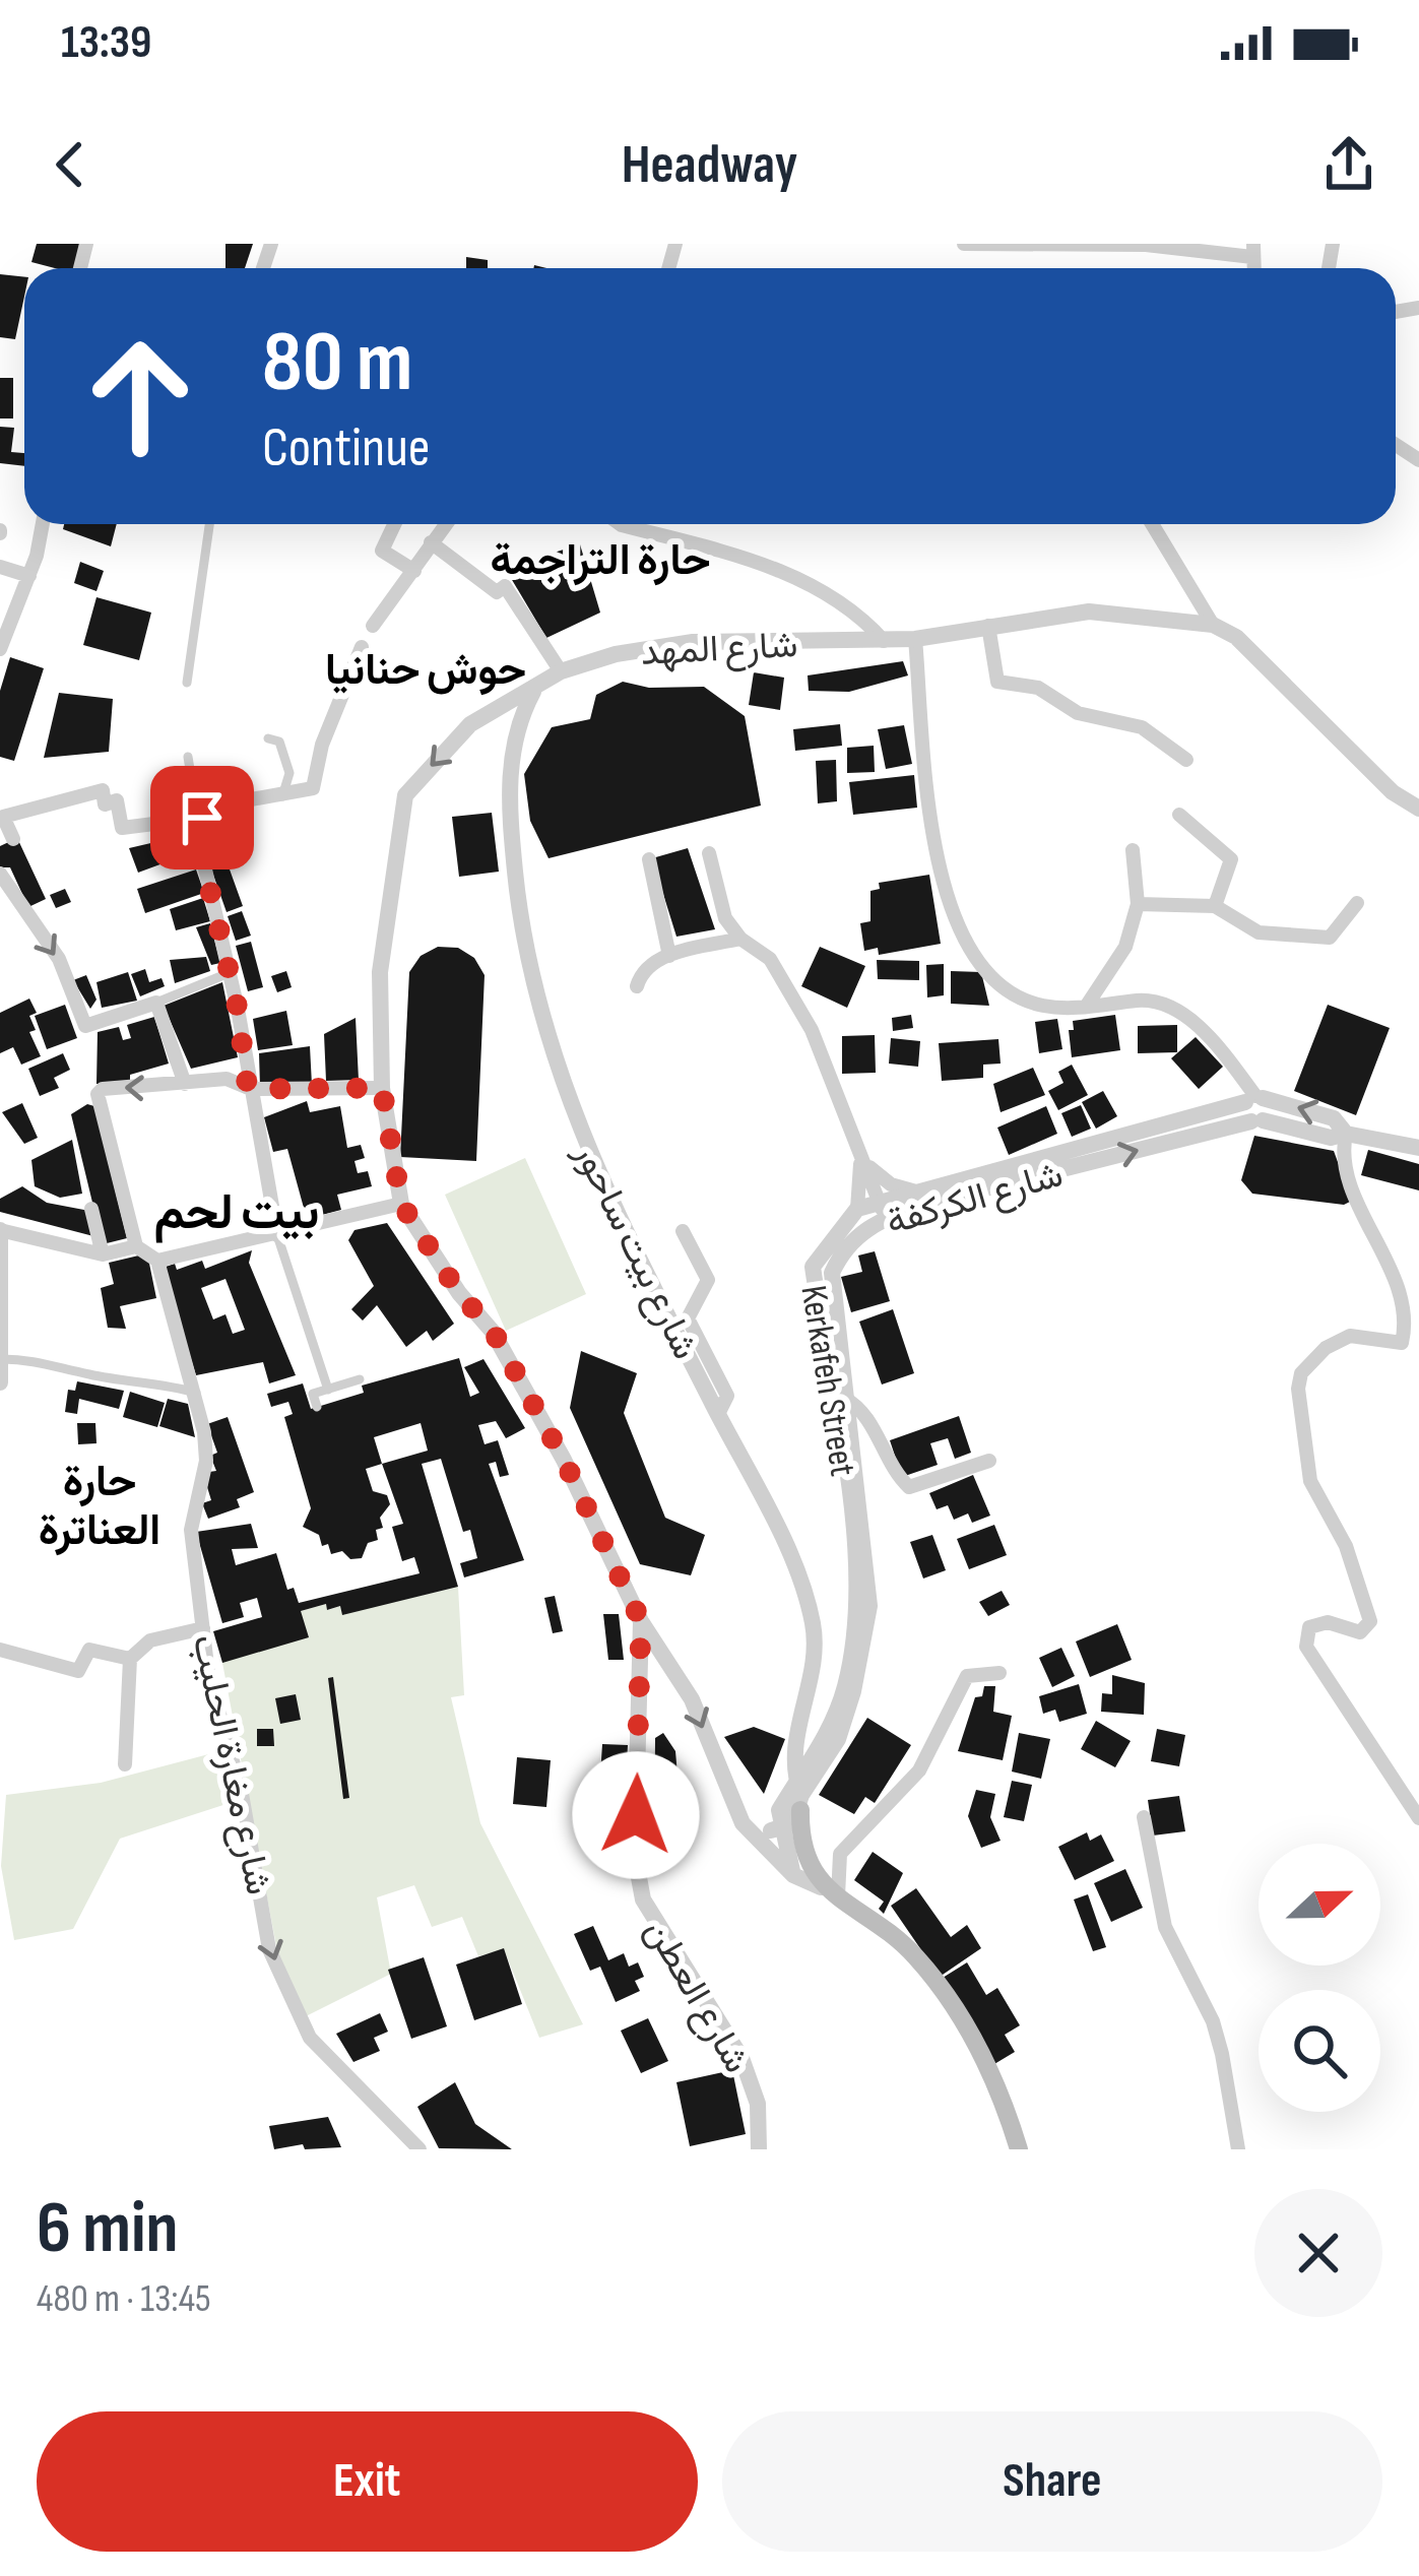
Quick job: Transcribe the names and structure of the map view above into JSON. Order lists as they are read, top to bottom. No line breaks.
{"streets":{"street":["شارع المهد","شارع الكركفة","شارع بيت ساحور","Kerkafeh Street","شارع مغارة الحليب","شارع العطن"]},"crossings":[["شارع المهد","شارع بيت ساحور"],["شارع الكركفة","شارع بيت ساحور"],["شارع الكركفة","Kerkafeh Street"]],"one_way":["شارع مغارة الحليب"],"districts":["حارة التراجمة","حوش حنانيا","بيت لحم","حارة العناترة"],"north":"right","page":{"status":"13:39","header":"Headway","turn":["80 m","Continue"],"heading":["6 min","480 m · 13:45"],"buttons":["Exit","Share"]}}
